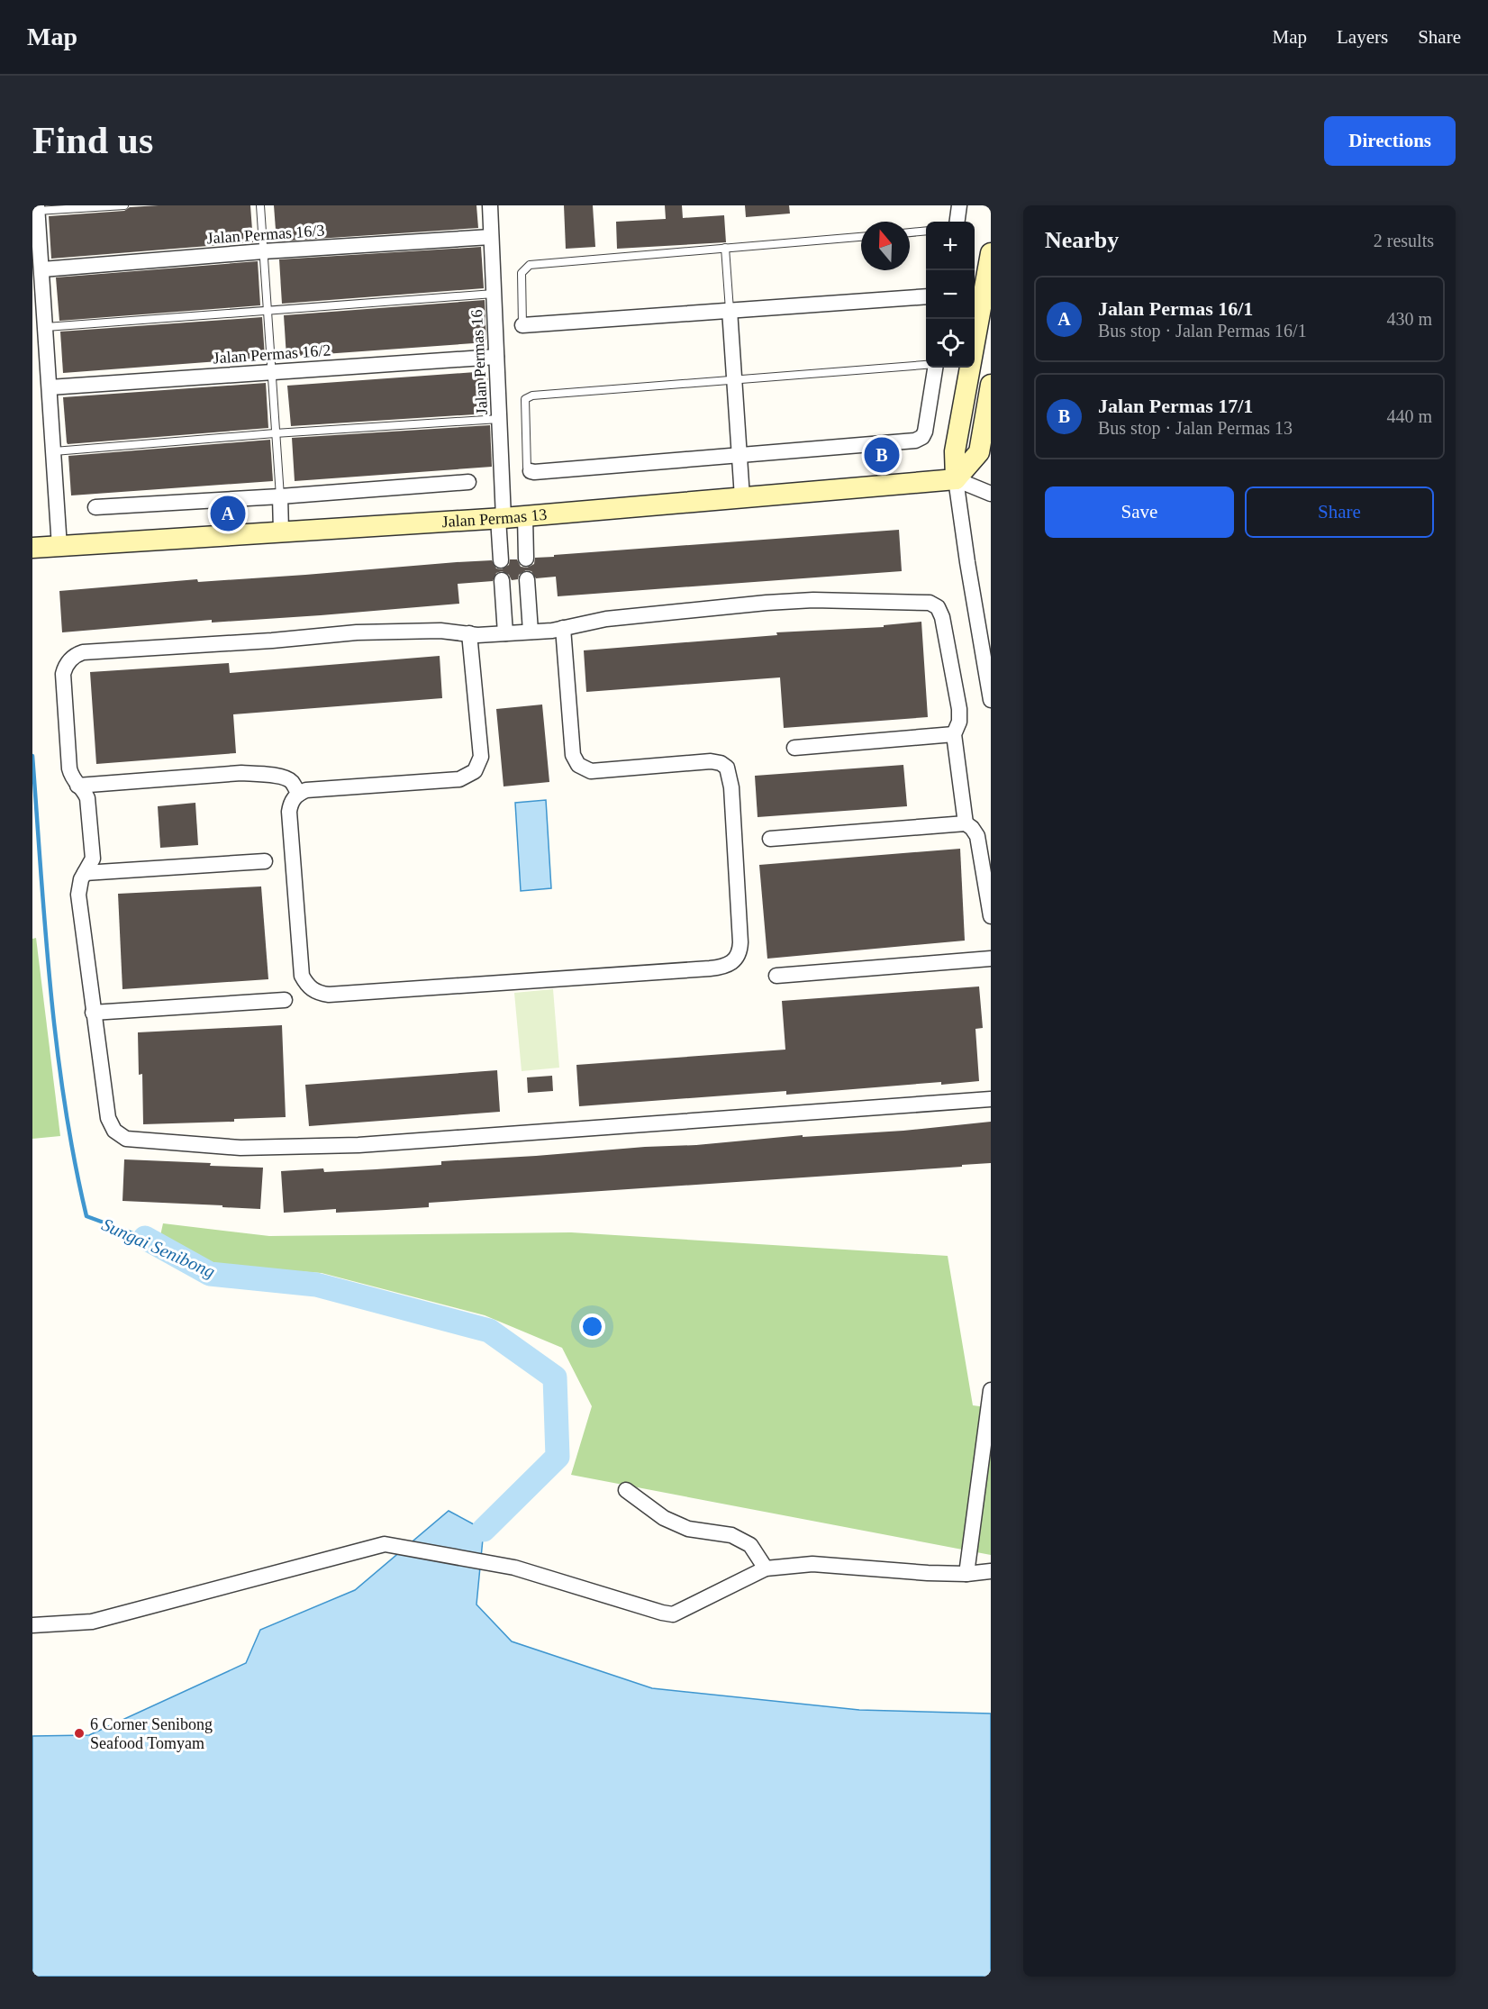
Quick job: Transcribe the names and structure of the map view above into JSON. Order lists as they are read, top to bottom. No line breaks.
{"streets":{"main road":["Jalan Permas 13"],"street":["Jalan Permas 16/3","Jalan Permas 16/2","Jalan Permas 16"]},"crossings":[["Jalan Permas 16/3","Jalan Permas 16"],["Jalan Permas 16/2","Jalan Permas 16"],["Jalan Permas 16","Jalan Permas 13"]],"water":["Sungai Senibong"],"places":["6 Corner Senibong Seafood Tomyam"],"north":"top","page":{"header":"Map","nav":["Map","Layers","Share"],"buttons":["Directions",["Save","Share"]],"title":"Find us","heading":["Nearby","2 results"],"map_buttons":["+","−"],"list":[{"mark":"A","name":"Jalan Permas 16/1","note":"Bus stop · Jalan Permas 16/1","value":"430 m"},{"mark":"B","name":"Jalan Permas 17/1","note":"Bus stop · Jalan Permas 13","value":"440 m"}],"pins":["B","A"]}}
